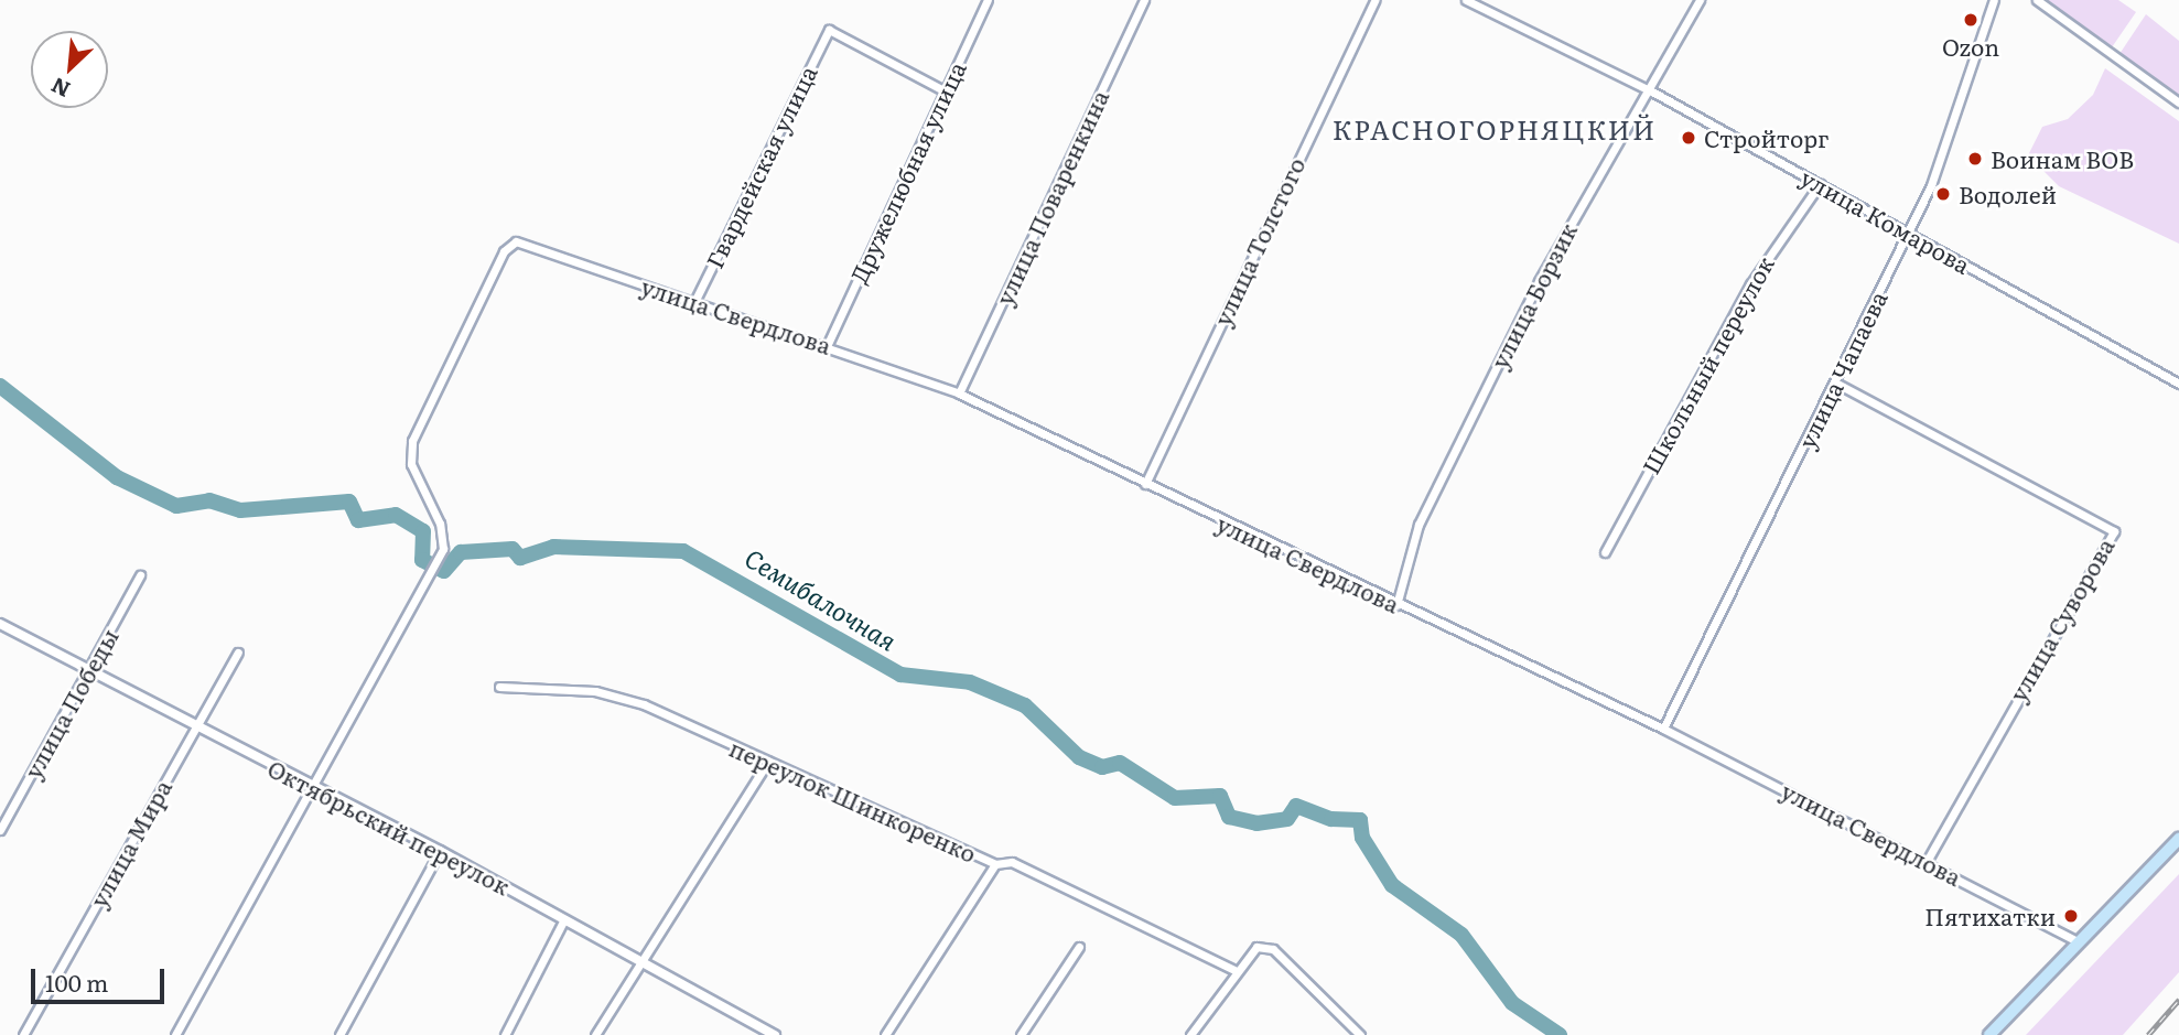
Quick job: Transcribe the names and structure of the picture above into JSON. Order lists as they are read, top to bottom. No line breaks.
{"streets":{"street":["Гвардейская улица","Дружелюбная улица","улица Поваренкина","улица Комарова","улица Толстого","улица Борзик","улица Свердлова","Школьный переулок","улица Чапаева","улица Суворова","улица Победы","переулок Шинкоренко","Октябрьский переулок","улица Мира"]},"crossings":[["Гвардейская улица","Дружелюбная улица"],["Гвардейская улица","улица Свердлова"],["Дружелюбная улица","улица Свердлова"],["улица Поваренкина","улица Свердлова"],["улица Комарова","улица Борзик"],["улица Комарова","Школьный переулок"],["улица Комарова","улица Чапаева"],["улица Толстого","улица Свердлова"],["улица Борзик","улица Свердлова"],["улица Свердлова","улица Чапаева"],["улица Свердлова","улица Суворова"],["улица Свердлова","Октябрьский переулок"],["улица Чапаева","улица Суворова"],["улица Победы","Октябрьский переулок"],["Октябрьский переулок","улица Мира"]],"districts":["КРАСНОГОРНЯЦКИЙ"],"water":["Семибалочная"],"places":["Ozon","Стройторг","Воинам ВОВ","Водолей","Пятихатки"],"scale_bar":"100 m","north":"bottom left"}
